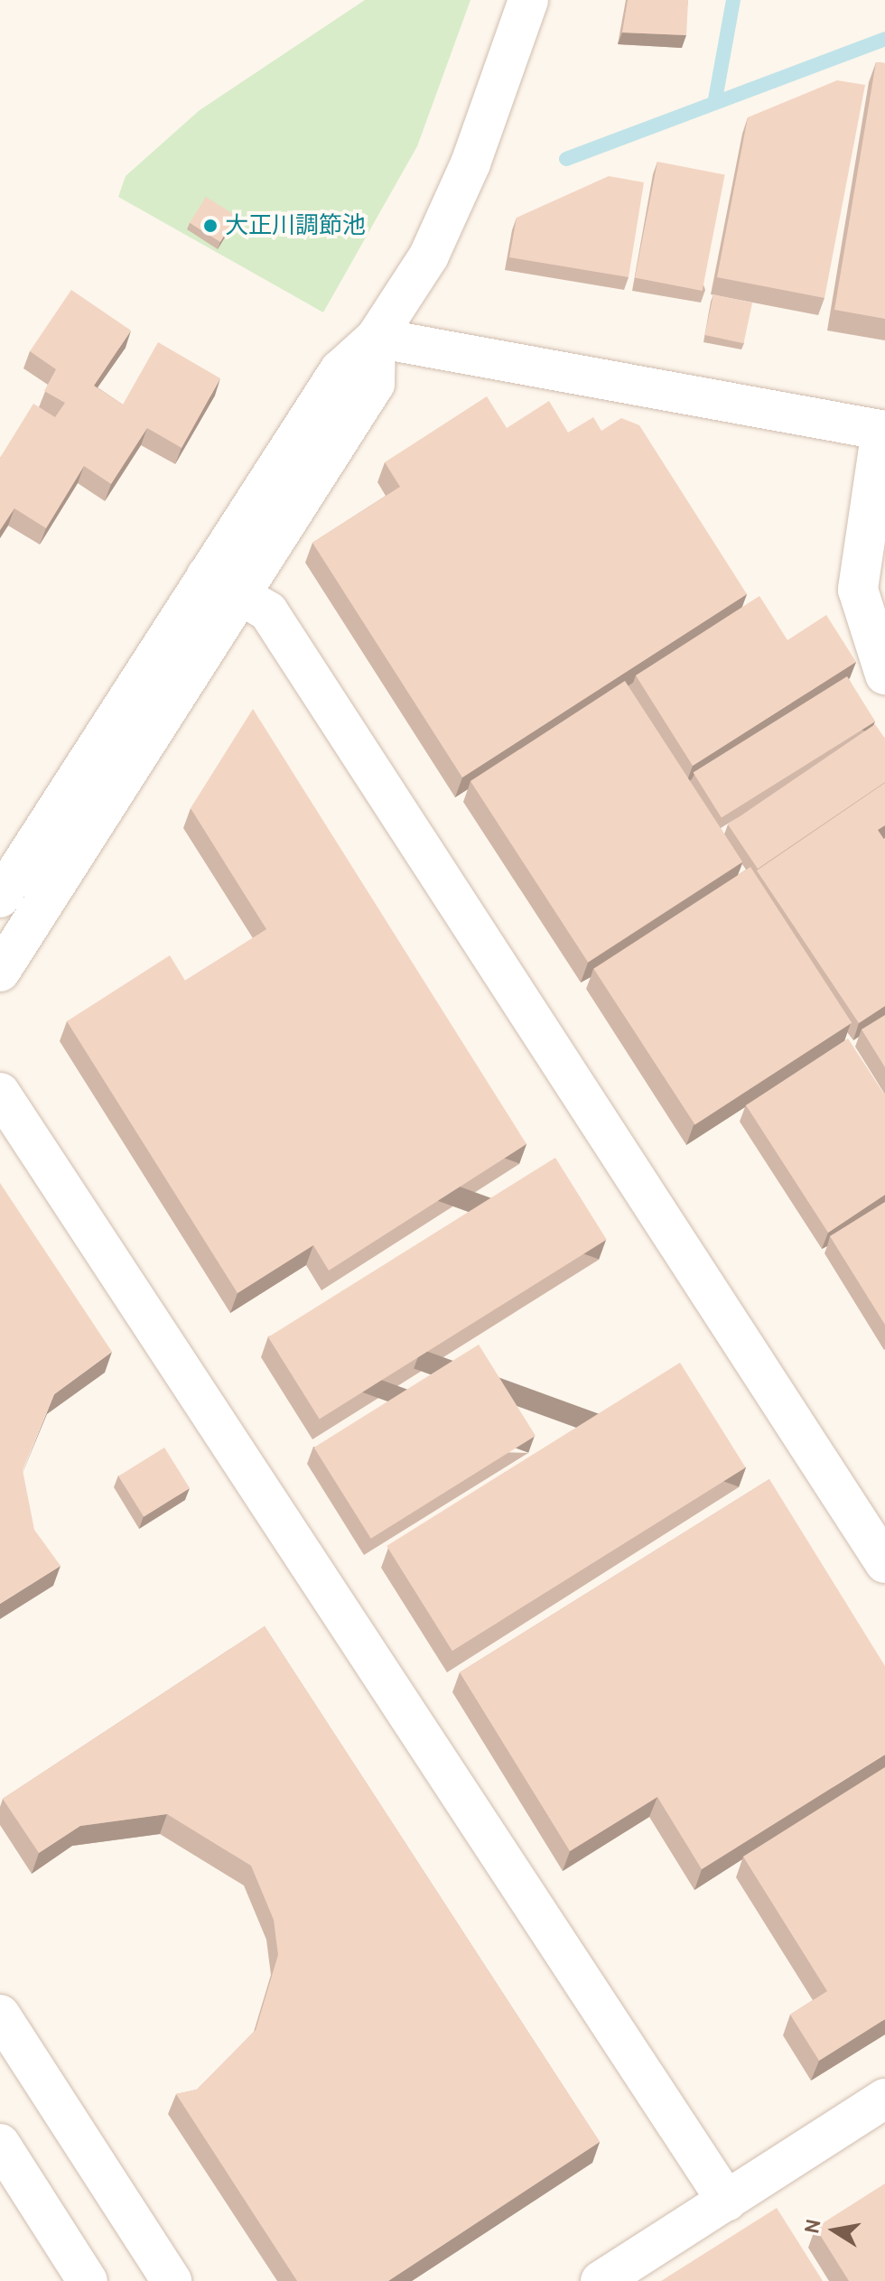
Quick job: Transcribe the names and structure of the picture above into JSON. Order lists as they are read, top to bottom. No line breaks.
{"places":["大正川調節池"],"north":"left"}
